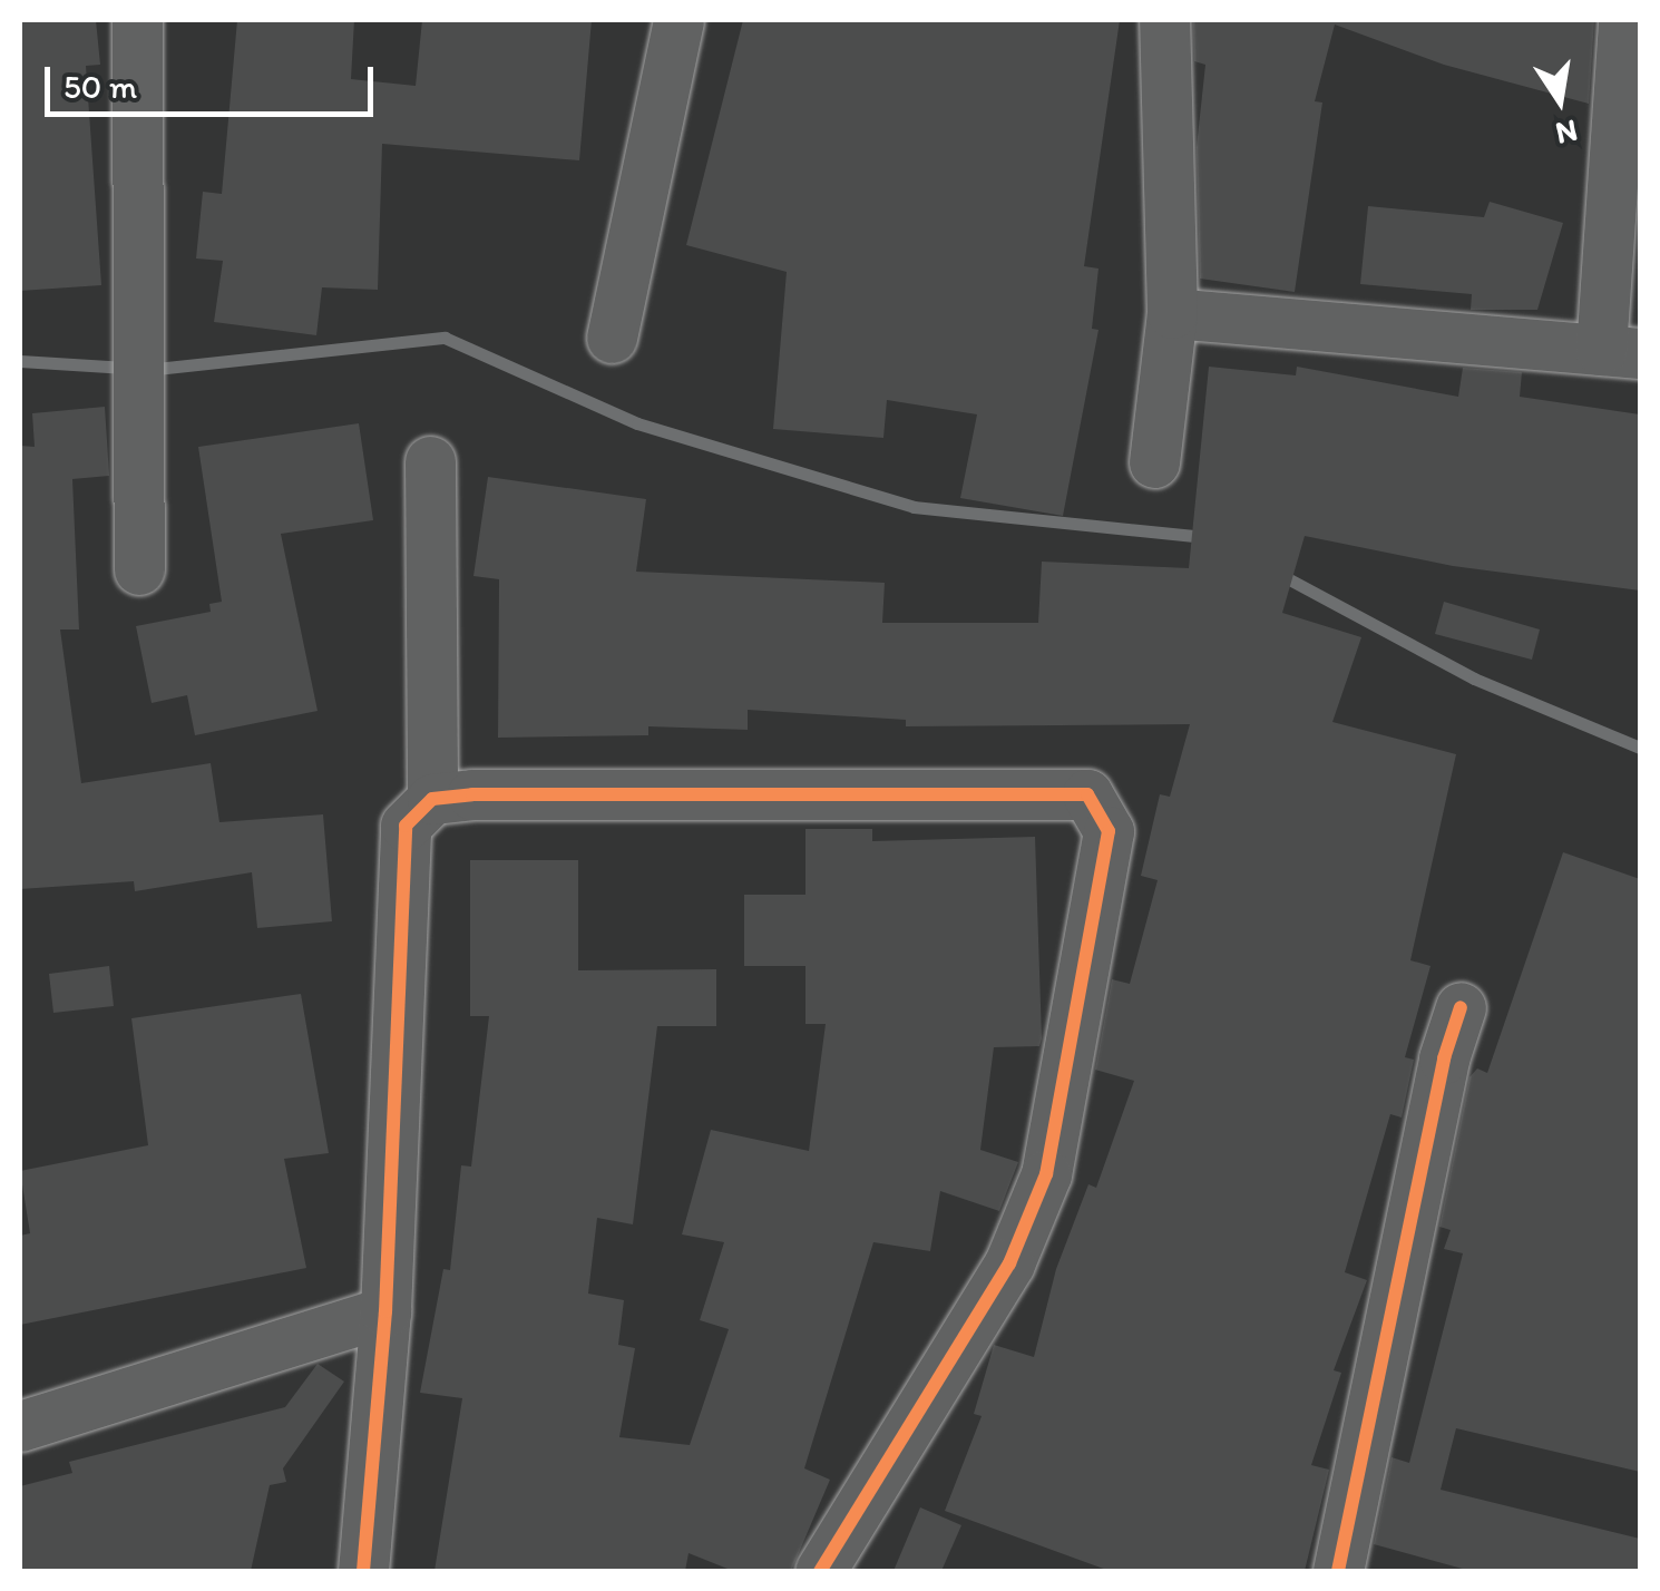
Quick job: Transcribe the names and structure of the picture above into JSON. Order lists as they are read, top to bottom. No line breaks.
{"scale_bar":"50 m","north":"bottom"}
